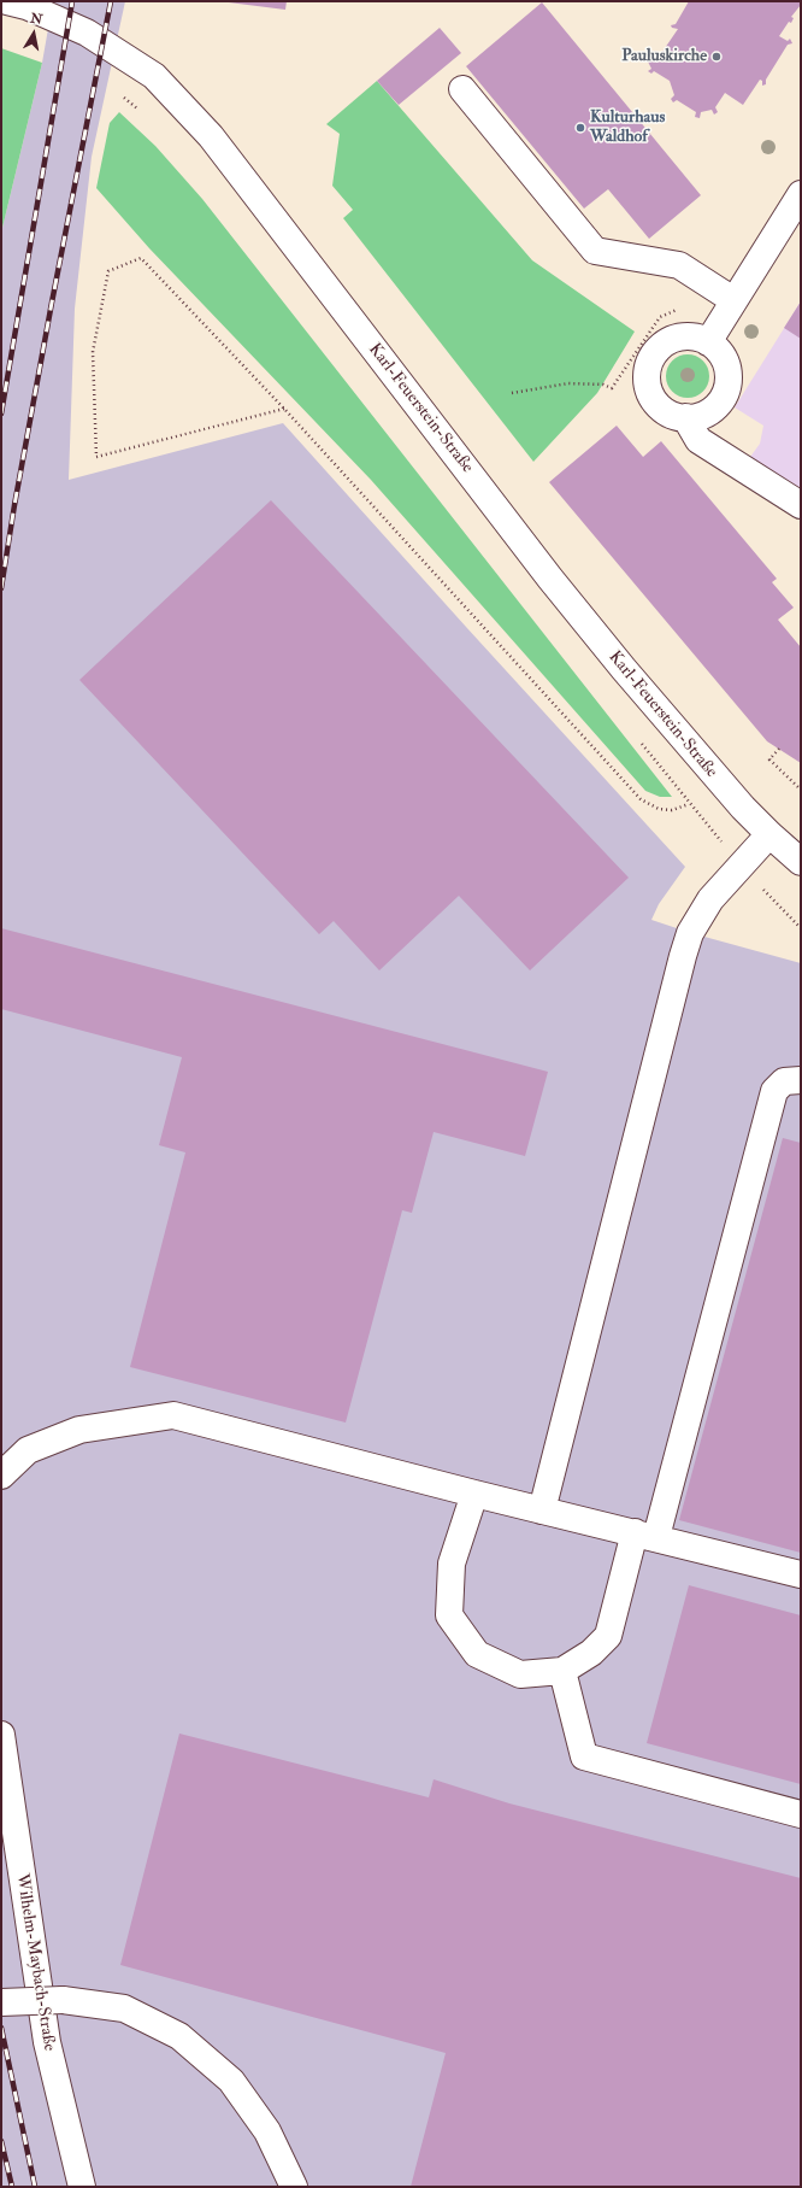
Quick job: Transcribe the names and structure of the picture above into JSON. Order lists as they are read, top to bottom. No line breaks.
{"streets":{"street":["Karl-Feuerstein-Straße","Wilhelm-Maybach-Straße"]},"places":["Pauluskirche","Kulturhaus Waldhof"],"north":"top"}
